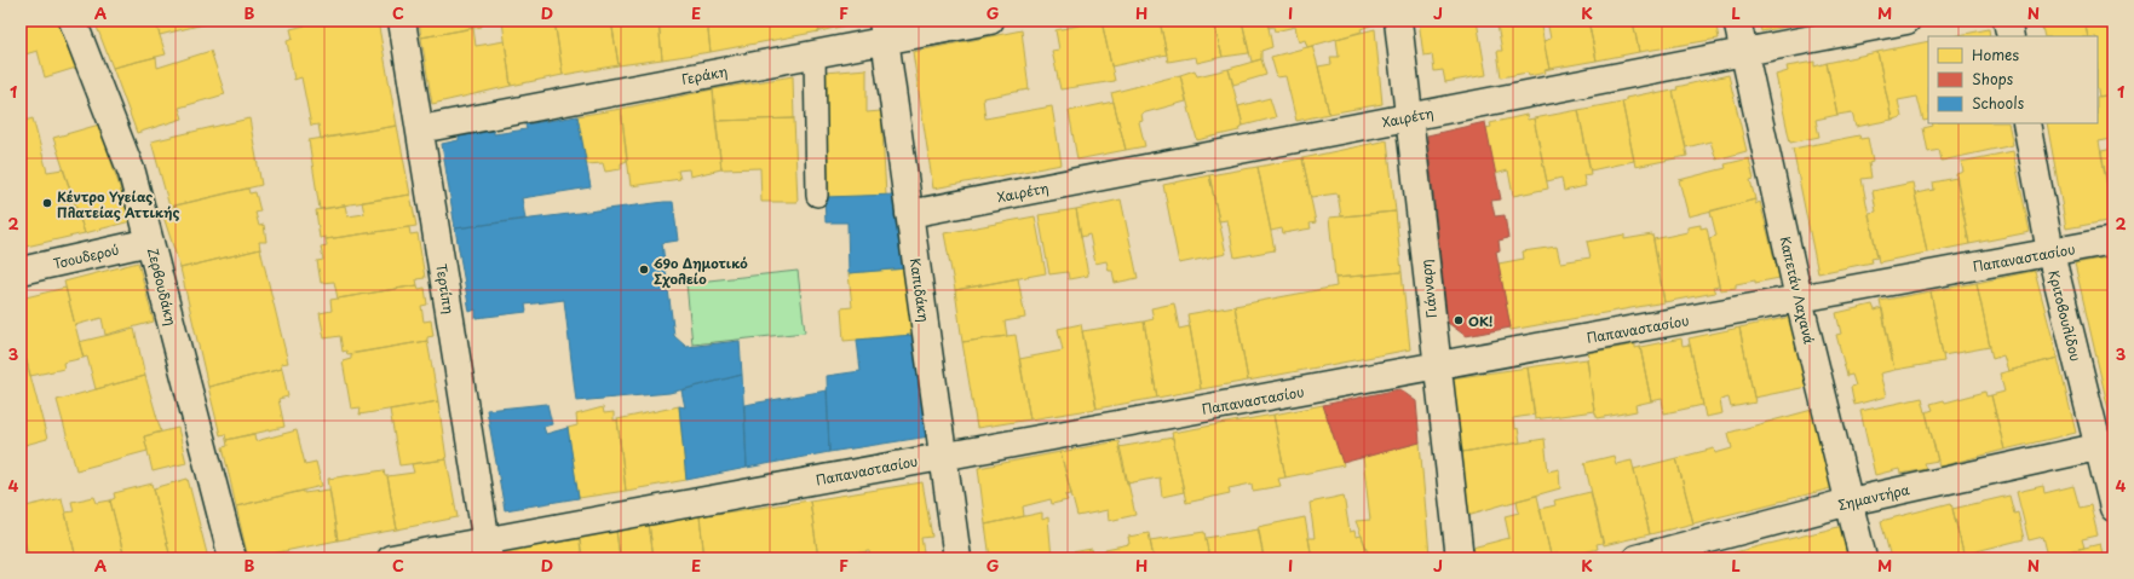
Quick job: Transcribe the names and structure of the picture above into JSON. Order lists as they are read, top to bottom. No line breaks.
{"streets":{"street":["Γεράκη","Χαιρέτη","Τσουδερού","Παπαναστασίου","Ζερβουδάκη","Τερτίπη","Γιάνναρη","Καπιδάκη","Καπετάν Λαχανά","Κριτοβουλίδου","Σημαντήρα"]},"crossings":[["Γεράκη","Τερτίπη"],["Γεράκη","Καπιδάκη"],["Χαιρέτη","Γιάνναρη"],["Χαιρέτη","Καπιδάκη"],["Χαιρέτη","Καπετάν Λαχανά"],["Τσουδερού","Ζερβουδάκη"],["Παπαναστασίου","Τερτίπη"],["Παπαναστασίου","Γιάνναρη"],["Παπαναστασίου","Καπιδάκη"],["Παπαναστασίου","Καπετάν Λαχανά"],["Παπαναστασίου","Κριτοβουλίδου"],["Καπετάν Λαχανά","Σημαντήρα"],["Κριτοβουλίδου","Σημαντήρα"]],"places":["Κέντρο Υγείας Πλατείας Αττικής","69ο Δημοτικό Σχολείο","OK!"],"legend":["Homes","Shops","Schools"],"grid":{"columns":["A","B","C","D","E","F","G","H","I","J","K","L","M","N"],"rows":["1","2","3","4"]}}
